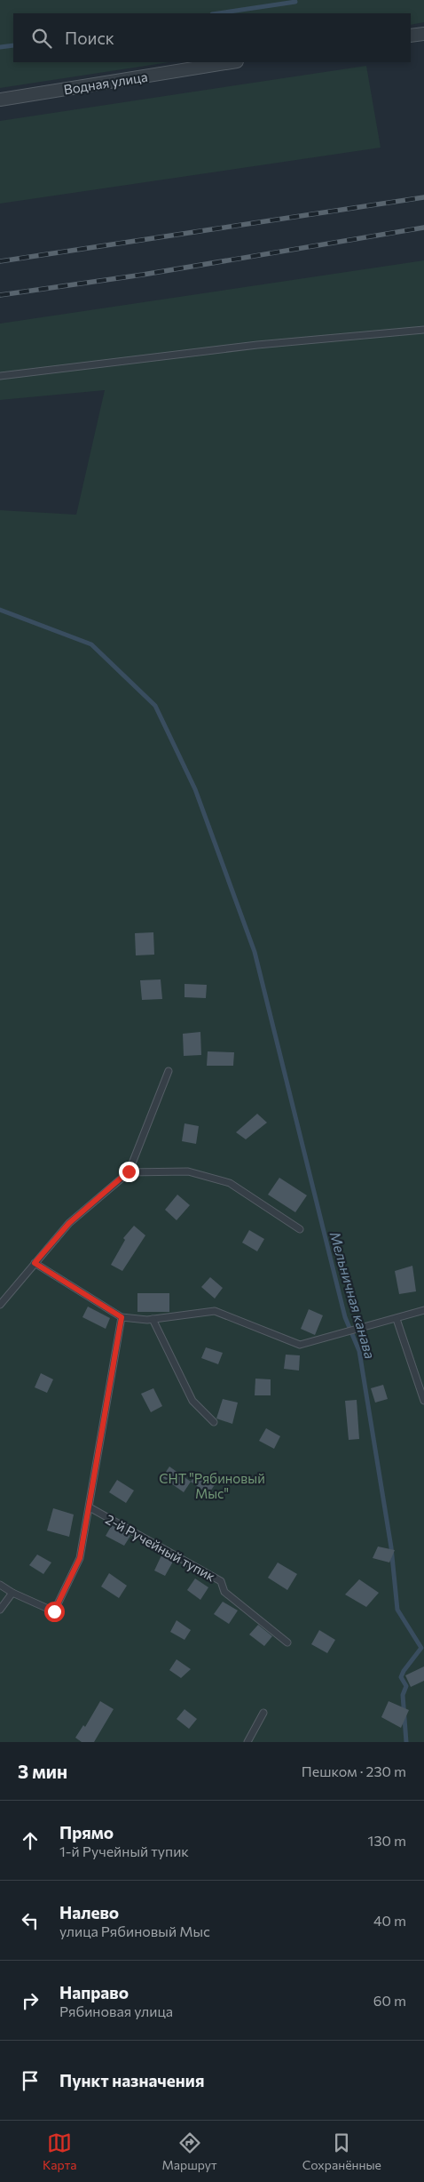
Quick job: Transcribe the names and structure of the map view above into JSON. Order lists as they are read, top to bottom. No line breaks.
{"streets":{"street":["Водная улица"],"lane":["2-й Ручейный тупик"]},"water":["Мельничная канава"],"parks":["СНТ \"Рябиновый Мыс\""],"page":{"search":"Поиск","heading":["3 мин","Пешком · 230 m"],"list":[["Прямо","1-й Ручейный тупик","130 m"],["Налево","улица Рябиновый Мыс","40 m"],["Направо","Рябиновая улица","60 m"],"Пункт назначения"],"nav":["Карта","Маршрут","Сохранённые"]}}
